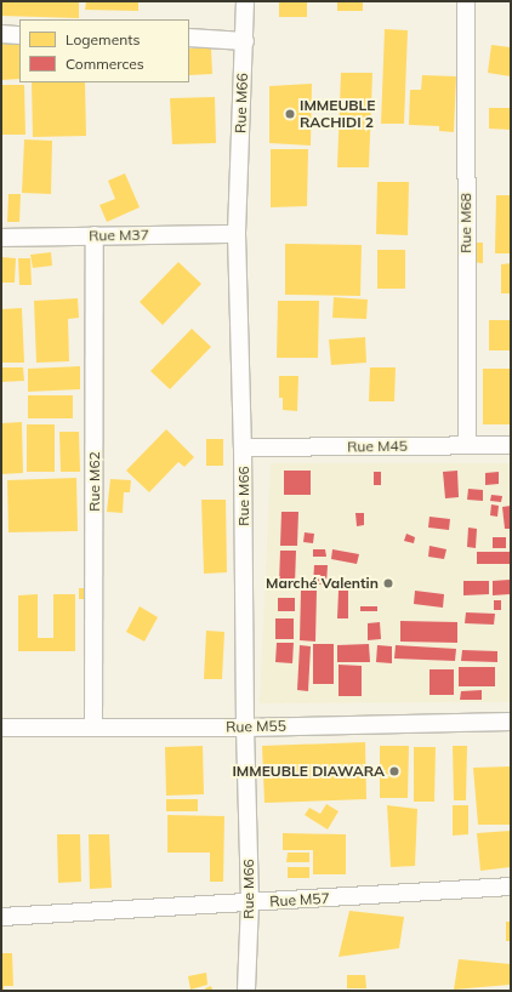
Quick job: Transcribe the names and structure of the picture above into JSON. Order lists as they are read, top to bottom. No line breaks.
{"streets":{"street":["Rue M66","Rue M68","Rue M37","Rue M45","Rue M62","Rue M55","Rue M57"]},"crossings":[["Rue M66","Rue M37"],["Rue M66","Rue M45"],["Rue M66","Rue M55"],["Rue M66","Rue M57"],["Rue M68","Rue M45"],["Rue M37","Rue M62"],["Rue M62","Rue M55"]],"places":["IMMEUBLE RACHIDI 2","Marché Valentin","IMMEUBLE DIAWARA"],"legend":["Logements","Commerces"]}
